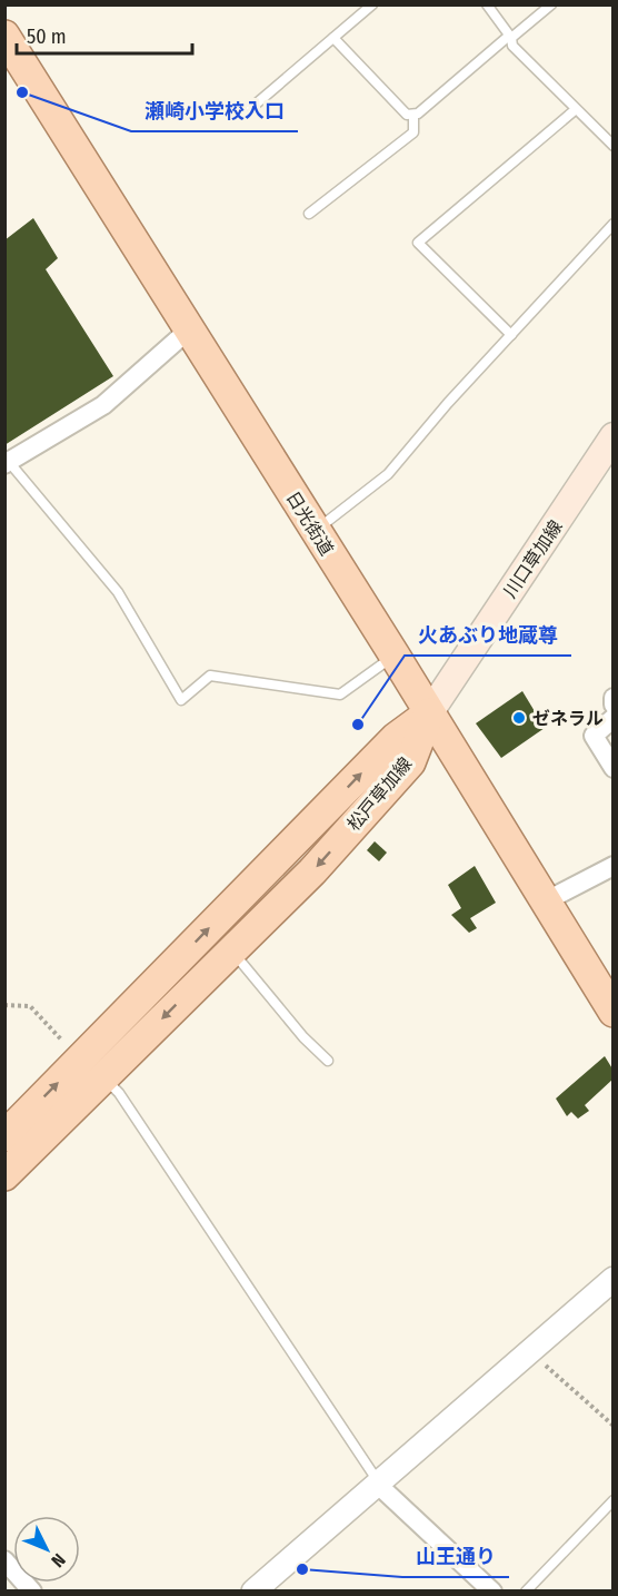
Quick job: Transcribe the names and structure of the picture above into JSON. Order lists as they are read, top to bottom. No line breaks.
{"streets":{"main road":["日光街道","川口草加線","松戸草加線"]},"crossings":[["日光街道","川口草加線"],["日光街道","松戸草加線"],["川口草加線","松戸草加線"]],"places":["瀬崎小学校入口","ゼネラル","火あぶり地蔵尊","山王通り"],"scale_bar":"50 m","north":"bottom right"}
